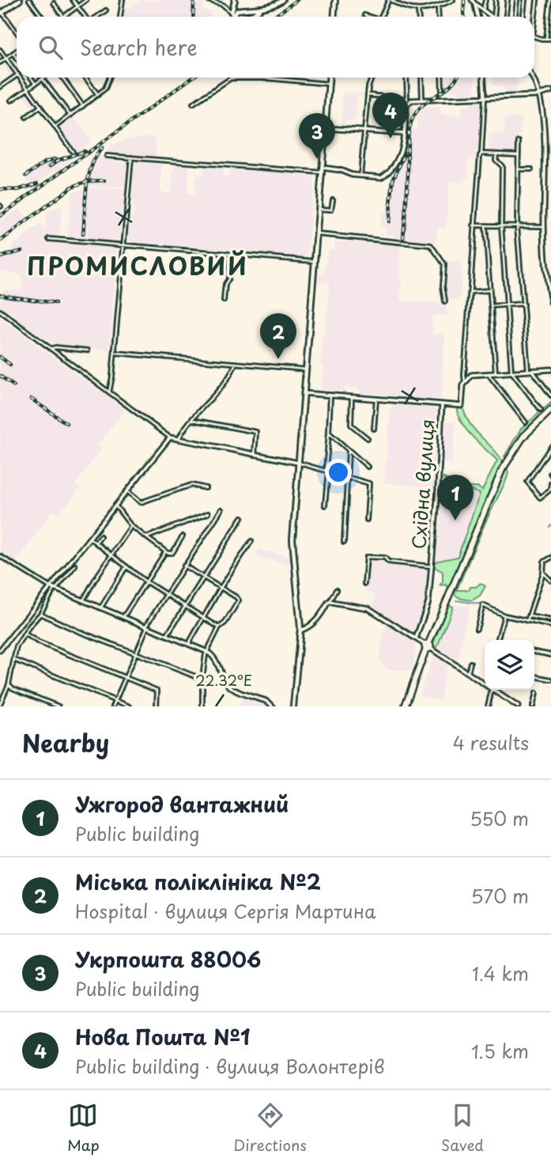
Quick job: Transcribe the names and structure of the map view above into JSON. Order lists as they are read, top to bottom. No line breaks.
{"streets":{"street":["Східна вулиця"]},"districts":["ПРОМИСЛОВИЙ"],"page":{"search":"Search here","pins":["4","3","2","1"],"heading":["Nearby","4 results"],"list":[{"mark":"1","name":"Ужгород вантажний","note":"Public building","value":"550 m"},{"mark":"2","name":"Міська поліклініка №2","note":"Hospital · вулиця Сергія Мартина","value":"570 m"},{"mark":"3","name":"Укрпошта 88006","note":"Public building","value":"1.4 km"},{"mark":"4","name":"Нова Пошта №1","note":"Public building · вулиця Волонтерів","value":"1.5 km"}],"nav":["Map","Directions","Saved"]},"coordinates":["22.32°E"]}
